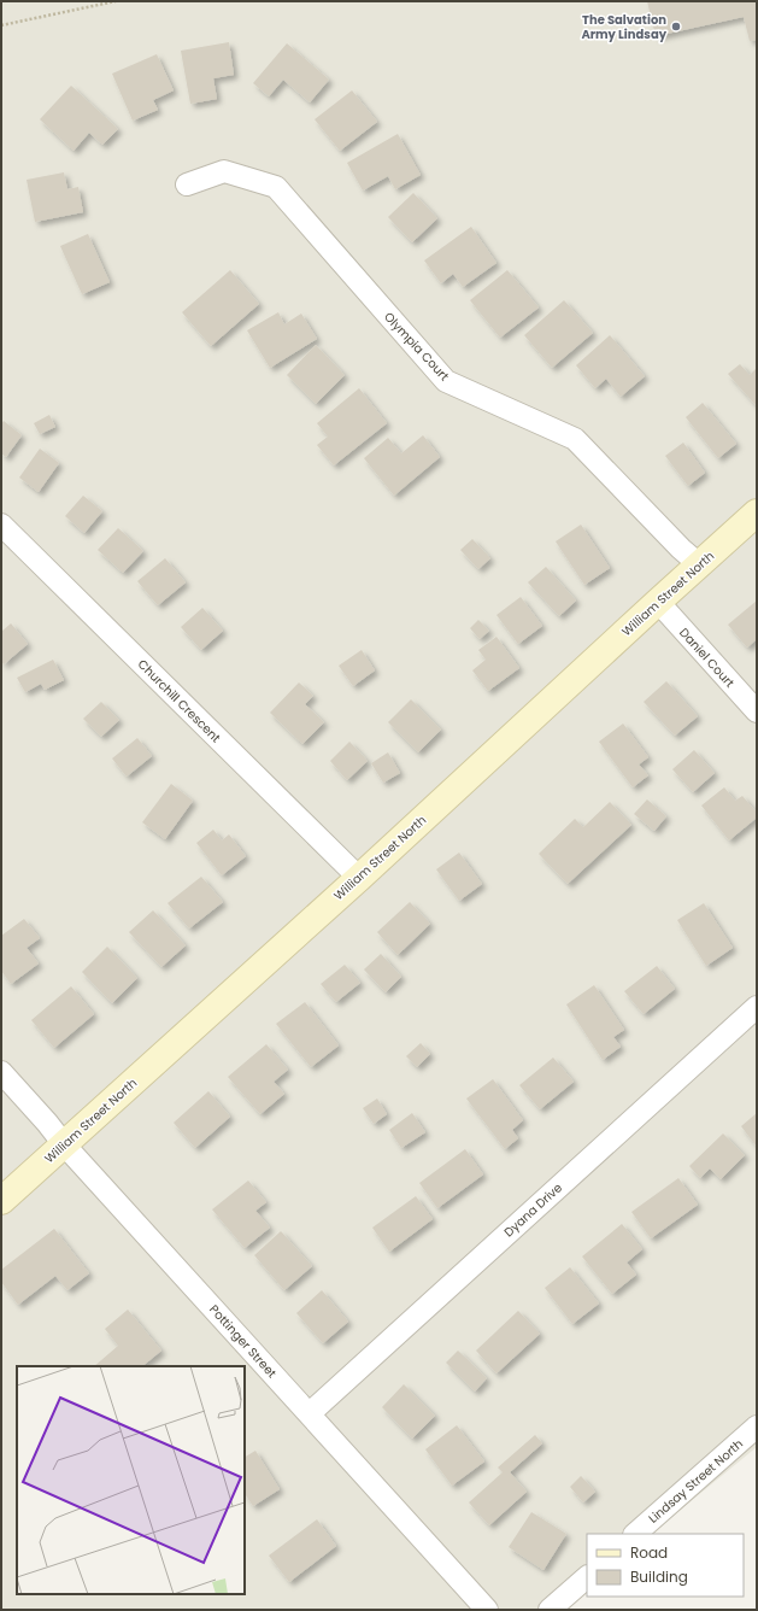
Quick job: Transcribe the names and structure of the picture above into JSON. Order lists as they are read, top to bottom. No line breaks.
{"streets":{"street":["Olympia Court","William Street North","Daniel Court","Churchill Crescent","Dyana Drive","Pottinger Street","Lindsay Street North"]},"crossings":[["Olympia Court","William Street North"],["William Street North","Daniel Court"],["William Street North","Churchill Crescent"],["William Street North","Pottinger Street"],["Dyana Drive","Pottinger Street"]],"places":["The Salvation Army Lindsay"],"legend":["Road","Building"]}
